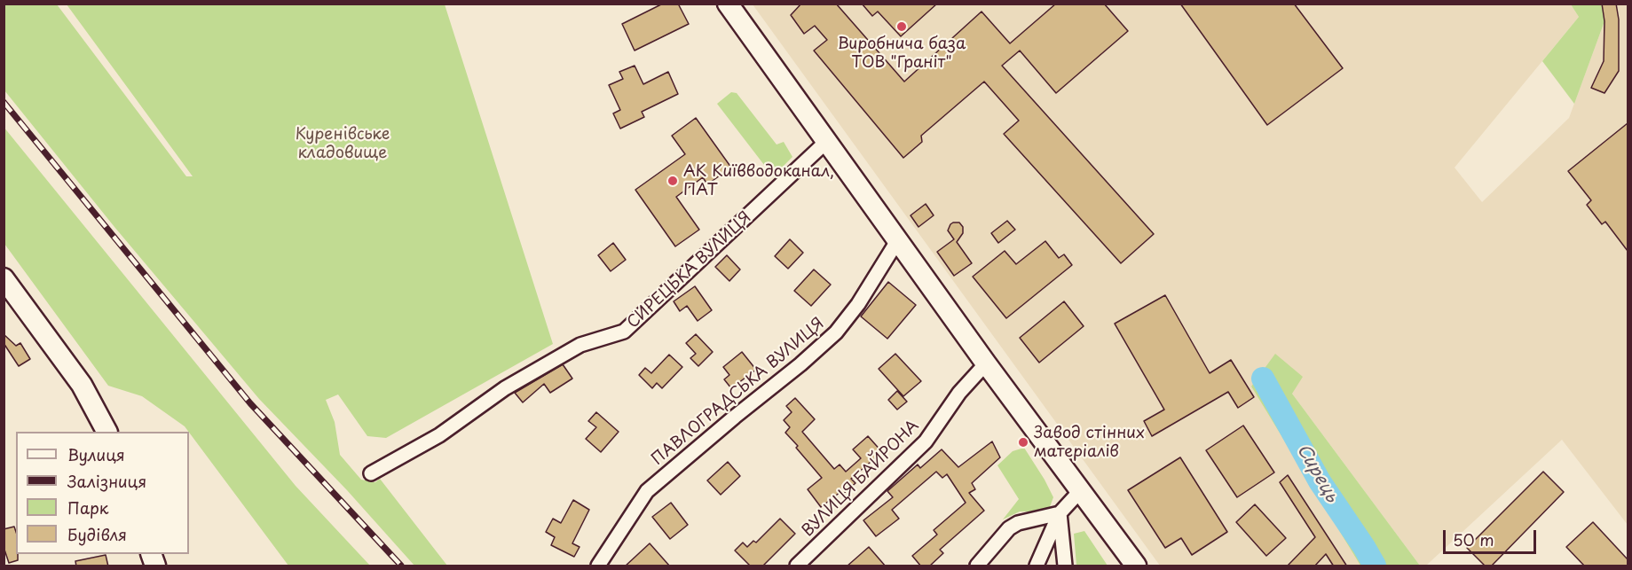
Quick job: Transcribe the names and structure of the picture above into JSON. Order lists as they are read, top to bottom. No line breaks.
{"streets":{"street":["СИРЕЦЬКА ВУЛИЦЯ","ПАВЛОГРАДСЬКА ВУЛИЦЯ","ВУЛИЦЯ БАЙРОНА"]},"water":["Сирець"],"parks":["Куренівське кладовище"],"places":["Виробнича база ТОВ \"Граніт\"","АК Київводоканал, ПАТ","Завод стінних матеріалів"],"legend":["Вулиця","Залізниця","Парк","Будівля"],"scale_bar":"50 m"}
